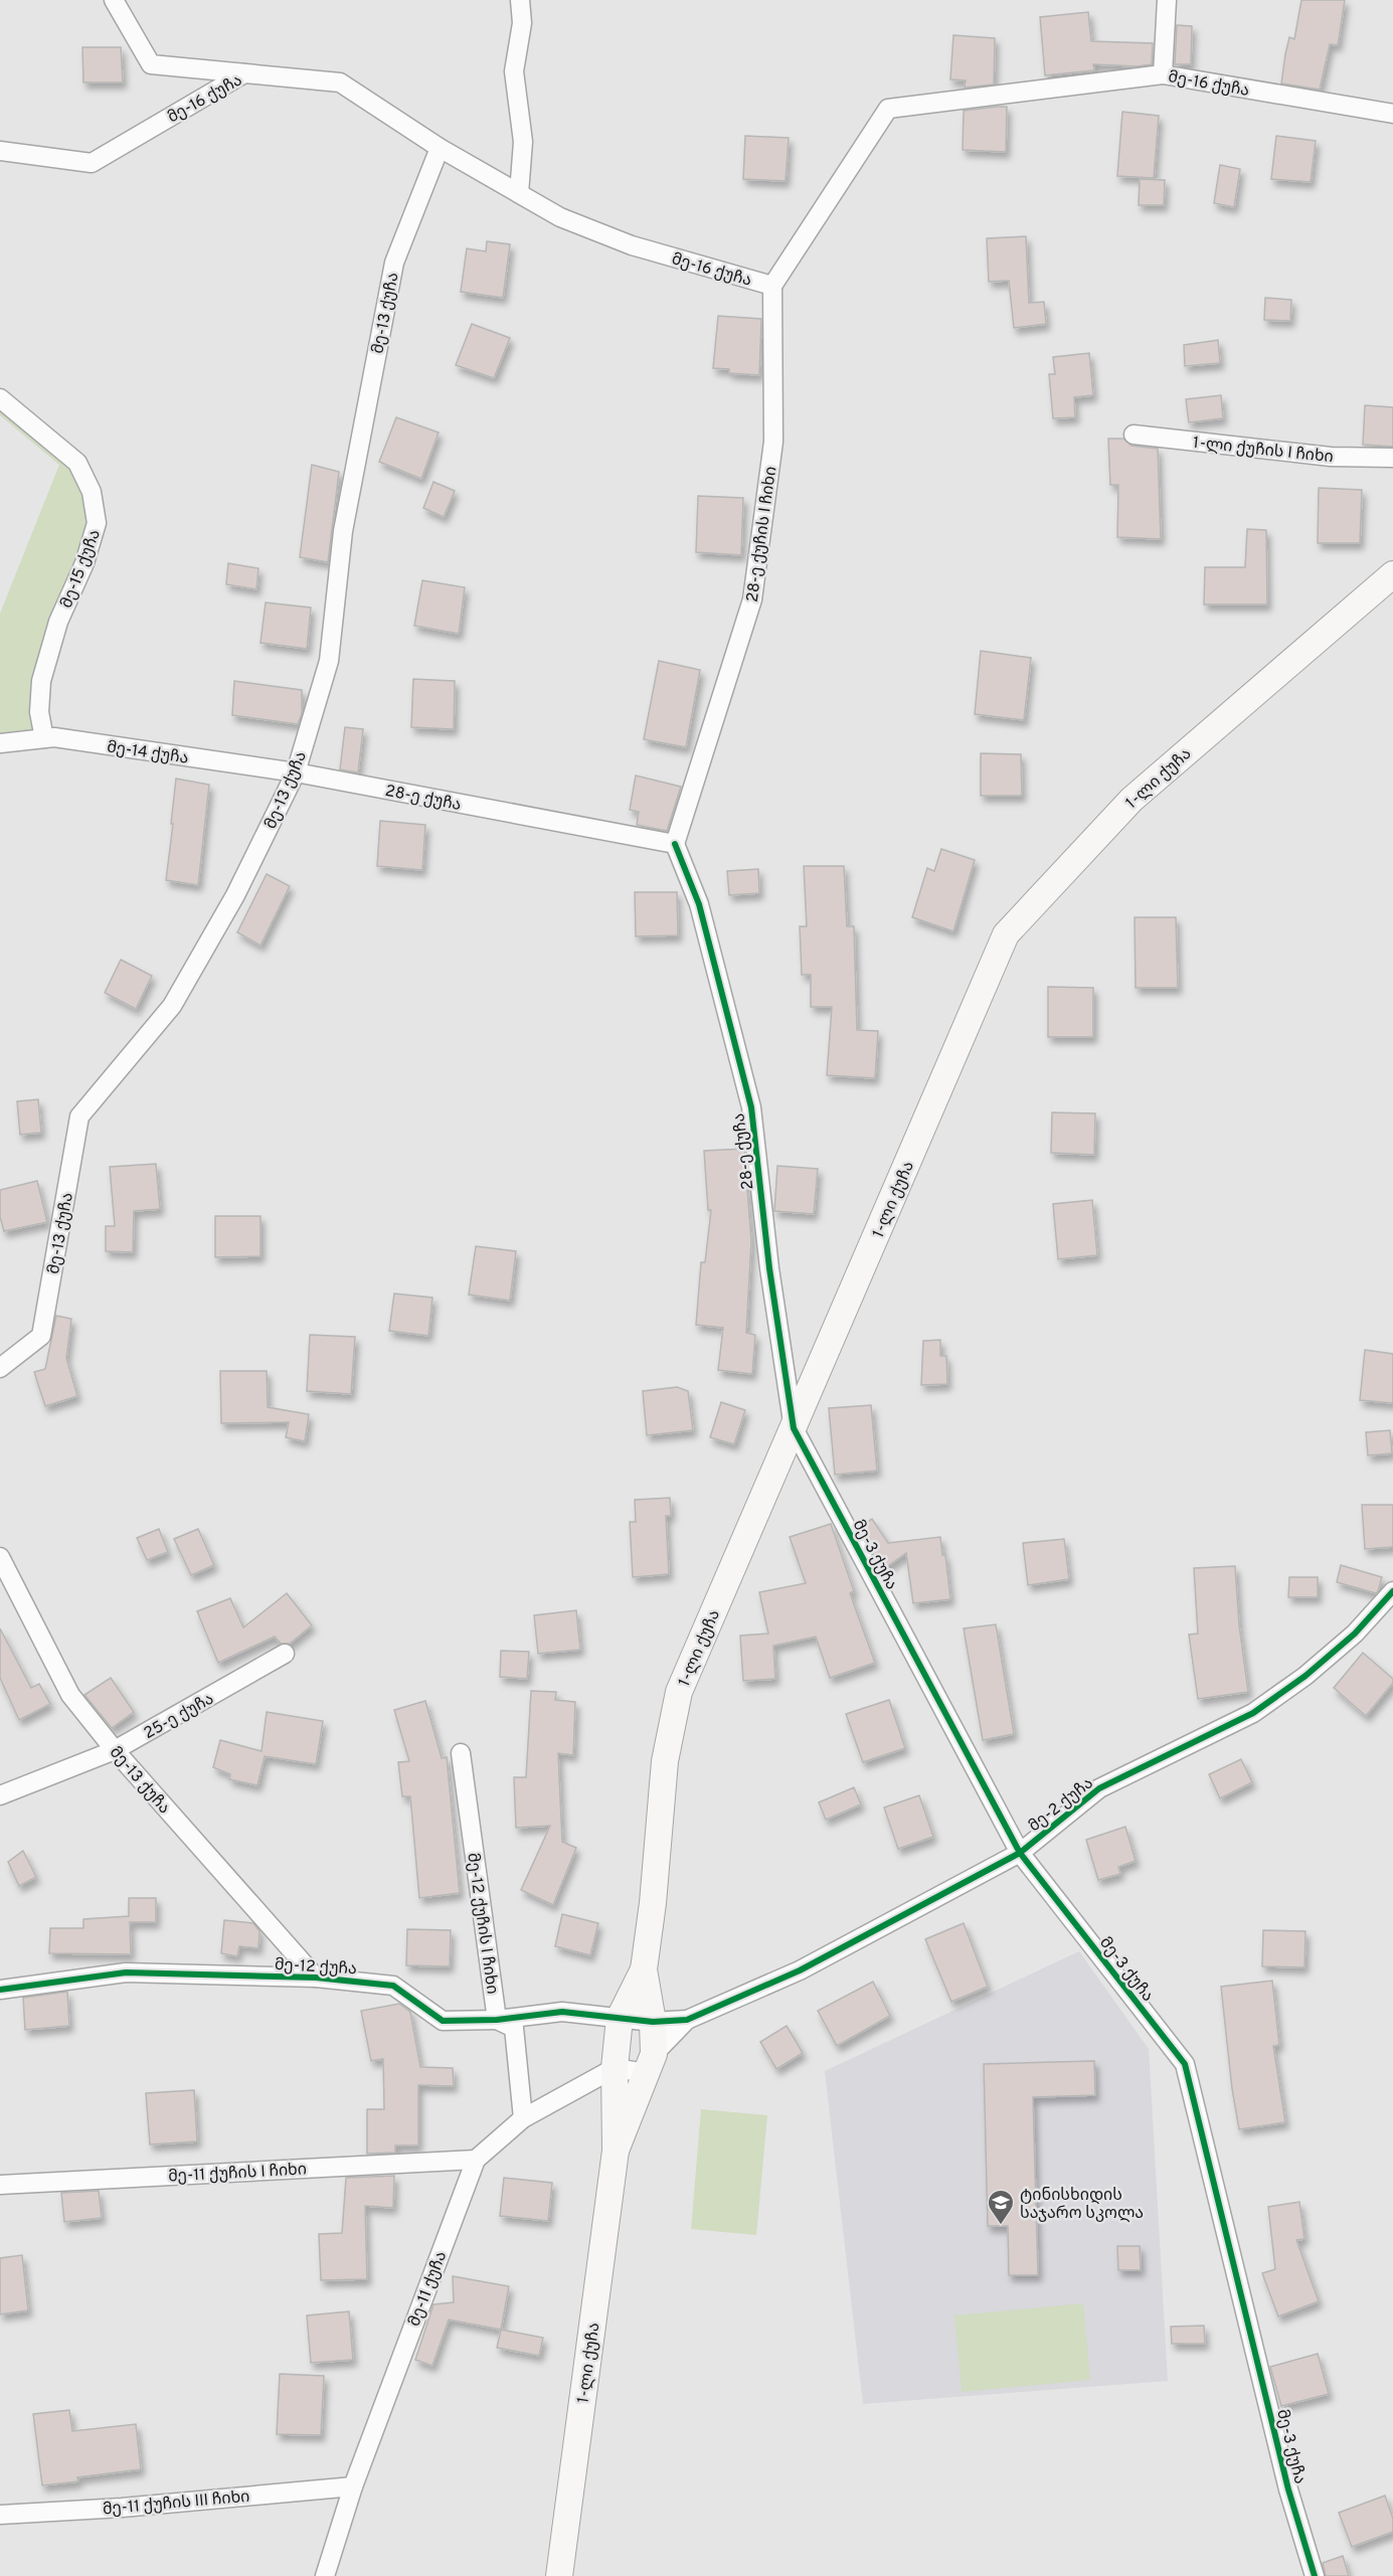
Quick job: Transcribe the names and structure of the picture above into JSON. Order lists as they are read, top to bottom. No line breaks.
{"streets":{"main road":["1-ლი ქუჩა"],"street":["მე-16 ქუჩა","მე-13 ქუჩა","1-ლი ქუჩის I ჩიხი","28-ე ქუჩის I ჩიხი","მე-15 ქუჩა","მე-14 ქუჩა","28-ე ქუჩა","მე-3 ქუჩა","25-ე ქუჩა","მე-2 ქუჩა","მე-12 ქუჩის I ჩიხი","მე-12 ქუჩა","მე-11 ქუჩის I ჩიხი","მე-11 ქუჩა","მე-11 ქუჩის III ჩიხი"]},"crossings":[["მე-16 ქუჩა","მე-13 ქუჩა"],["მე-16 ქუჩა","28-ე ქუჩის I ჩიხი"],["მე-13 ქუჩა","მე-14 ქუჩა"],["მე-13 ქუჩა","28-ე ქუჩა"],["მე-13 ქუჩა","25-ე ქუჩა"],["მე-13 ქუჩა","მე-12 ქუჩა"],["28-ე ქუჩის I ჩიხი","28-ე ქუჩა"],["მე-15 ქუჩა","მე-14 ქუჩა"],["მე-14 ქუჩა","28-ე ქუჩა"],["1-ლი ქუჩა","28-ე ქუჩა"],["1-ლი ქუჩა","მე-3 ქუჩა"],["1-ლი ქუჩა","მე-12 ქუჩა"],["1-ლი ქუჩა","მე-11 ქუჩა"],["28-ე ქუჩა","მე-3 ქუჩა"],["მე-3 ქუჩა","მე-2 ქუჩა"],["მე-2 ქუჩა","მე-12 ქუჩა"],["მე-12 ქუჩის I ჩიხი","მე-12 ქუჩა"],["მე-11 ქუჩის I ჩიხი","მე-11 ქუჩა"],["მე-11 ქუჩა","მე-11 ქუჩის III ჩიხი"]],"places":{"school or university":["ტინისხიდის საჯარო სკოლა"]}}
